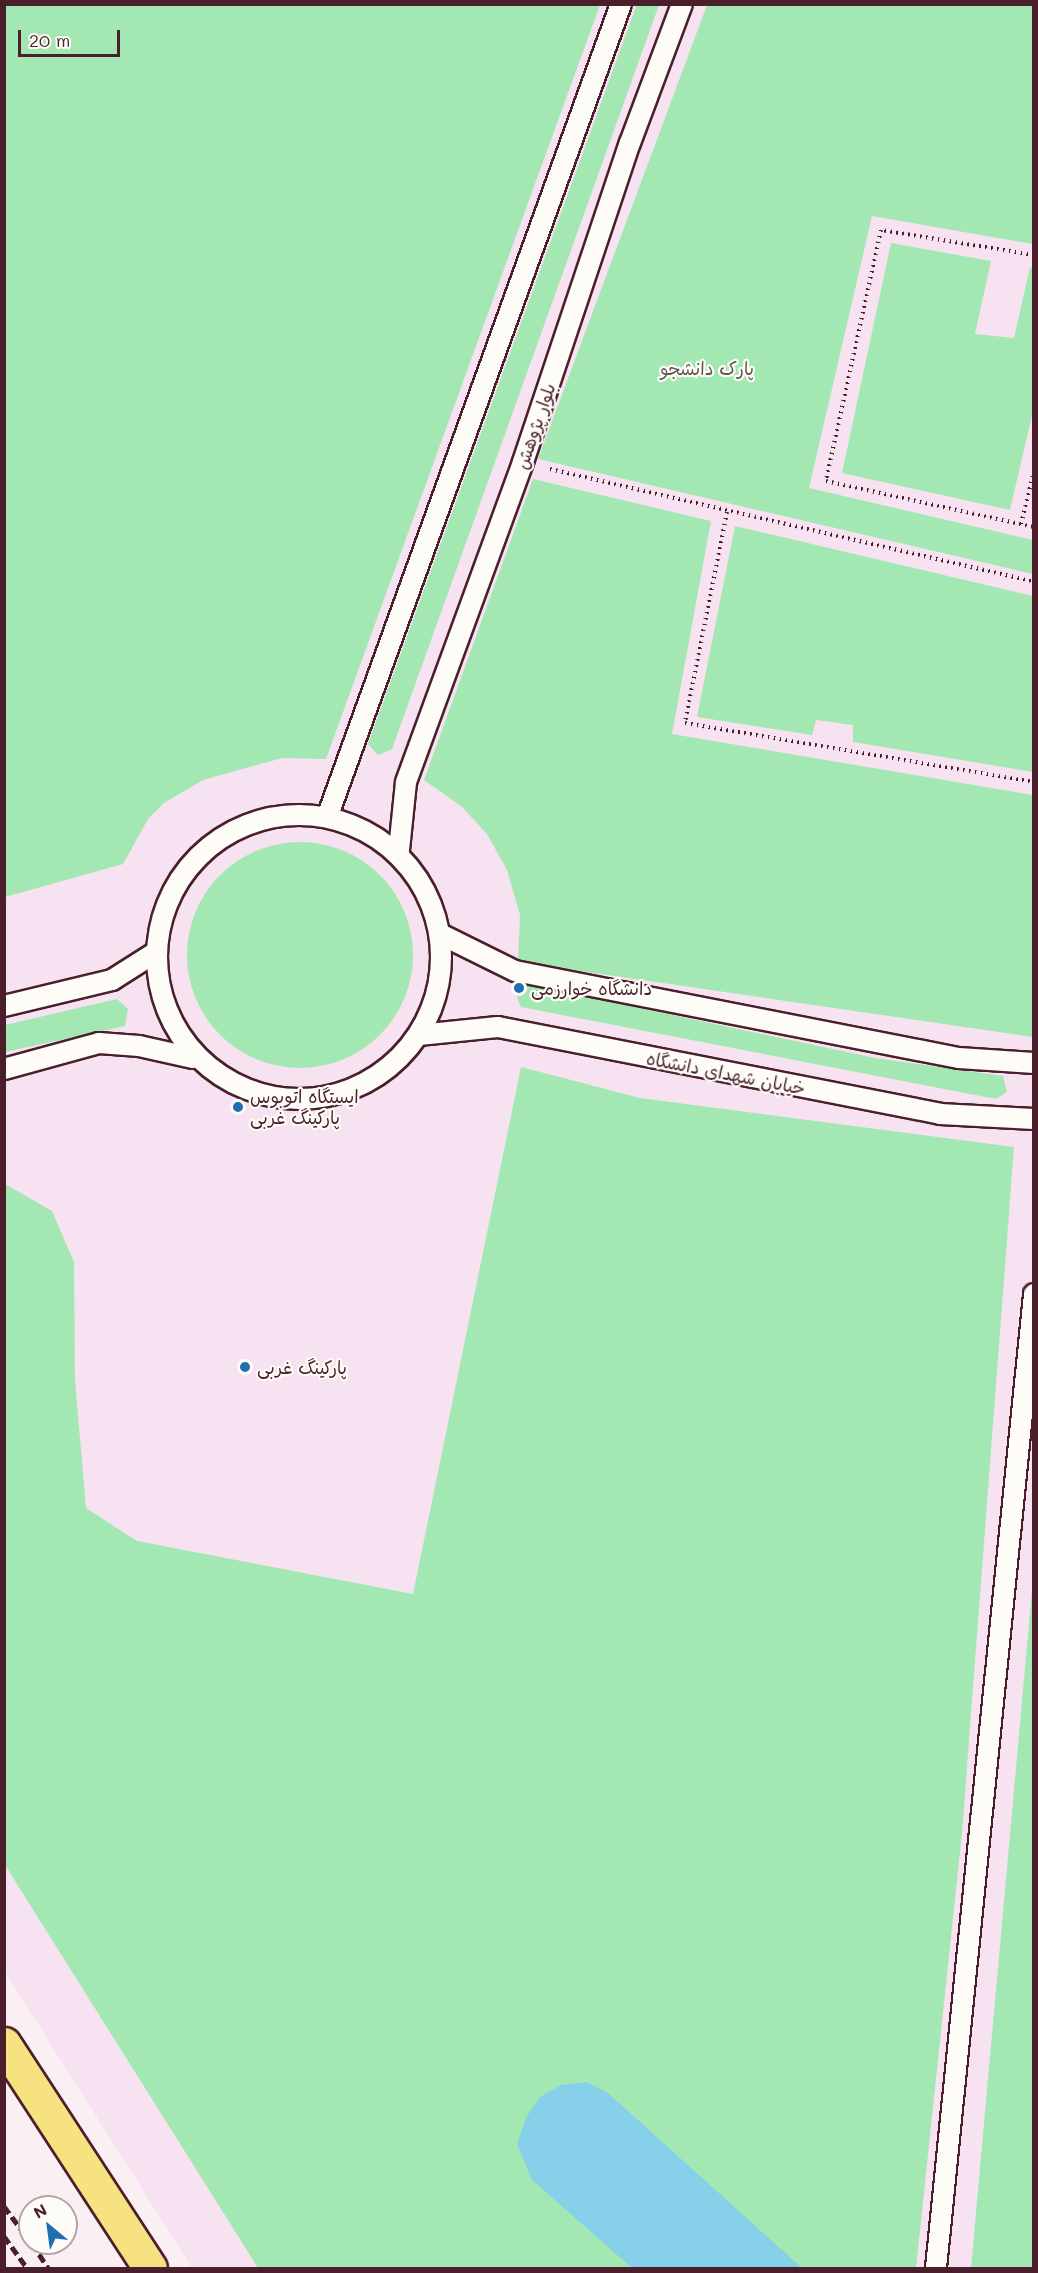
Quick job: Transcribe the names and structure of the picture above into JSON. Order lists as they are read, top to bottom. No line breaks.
{"streets":{"lane":["بلوار پژوهش","خیابان شهدای دانشگاه"]},"parks":["پارک دانشجو"],"places":["دانشگاه خوارزمی","ایستگاه اتوبوس پارکینگ غربی","پارکینگ غربی"],"scale_bar":"20 m","north":"top left"}
